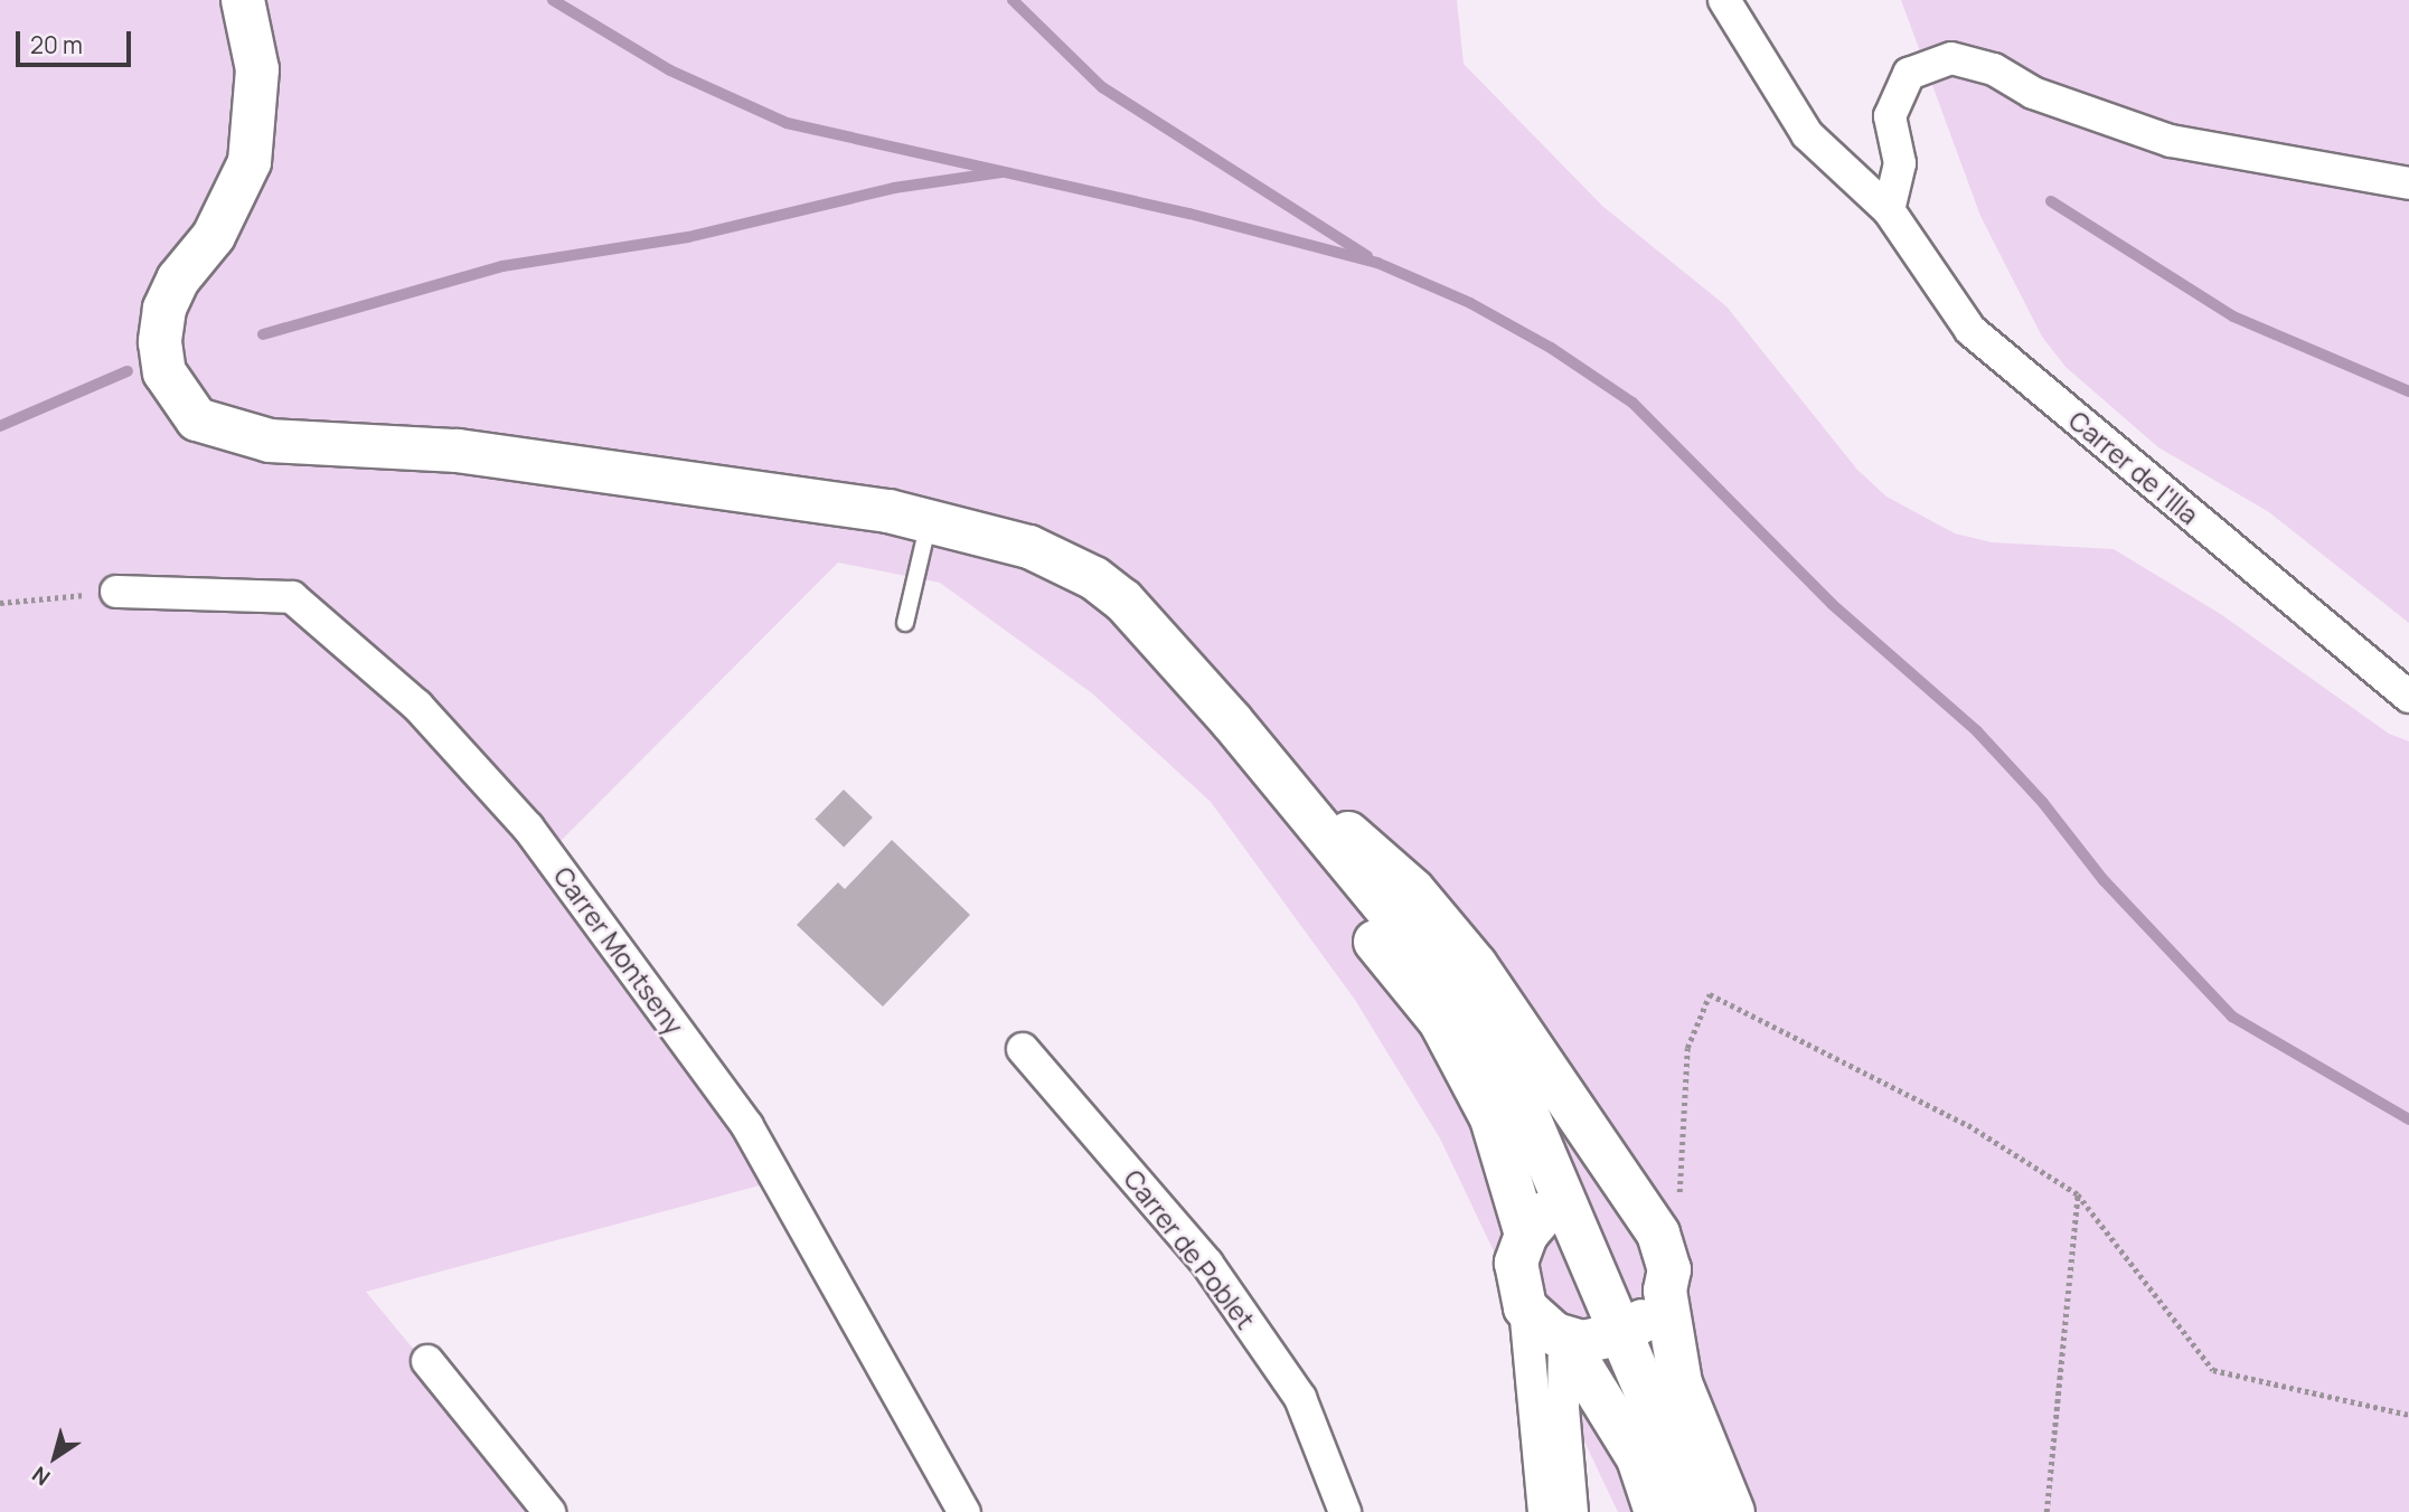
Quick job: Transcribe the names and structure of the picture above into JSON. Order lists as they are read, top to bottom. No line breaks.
{"streets":{"street":["Carrer de l'Illa","Carrer Montseny","Carrer de Poblet"]},"scale_bar":"20 m","north":"bottom left"}
